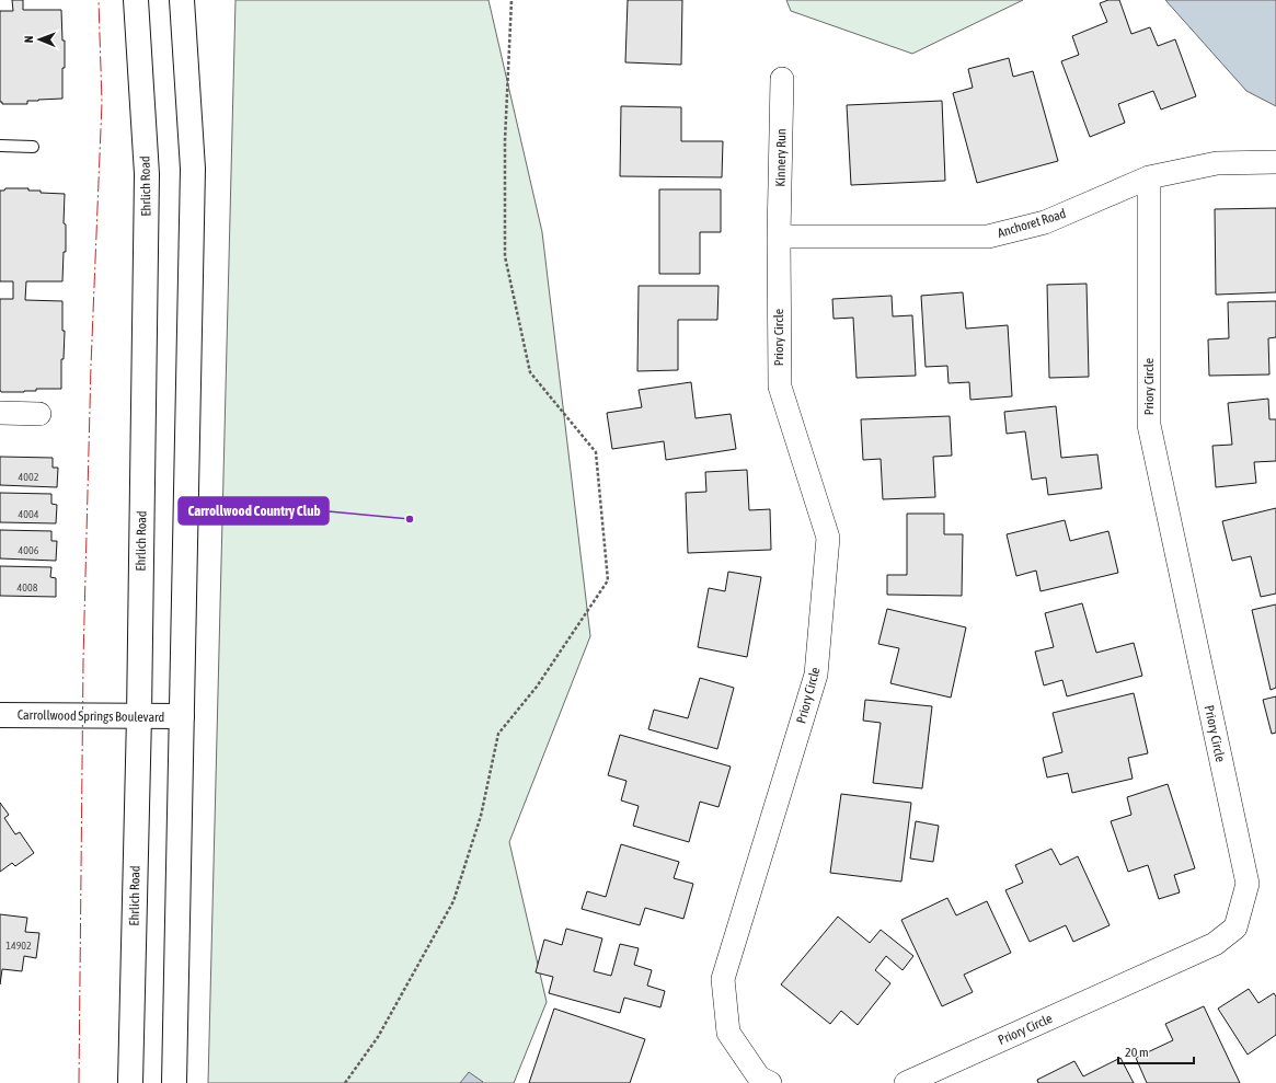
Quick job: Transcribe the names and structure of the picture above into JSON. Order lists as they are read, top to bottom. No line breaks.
{"streets":{"main road":["Ehrlich Road","Carrollwood Springs Boulevard"],"street":["Kinnery Run","Anchoret Road","Priory Circle"]},"crossings":[["Kinnery Run","Anchoret Road"],["Kinnery Run","Priory Circle"],["Ehrlich Road","Carrollwood Springs Boulevard"],["Anchoret Road","Priory Circle"]],"places":["Carrollwood Country Club"],"house_numbers":["4002","4004","4006","4008","14902"],"scale_bar":"20 m","north":"left"}
